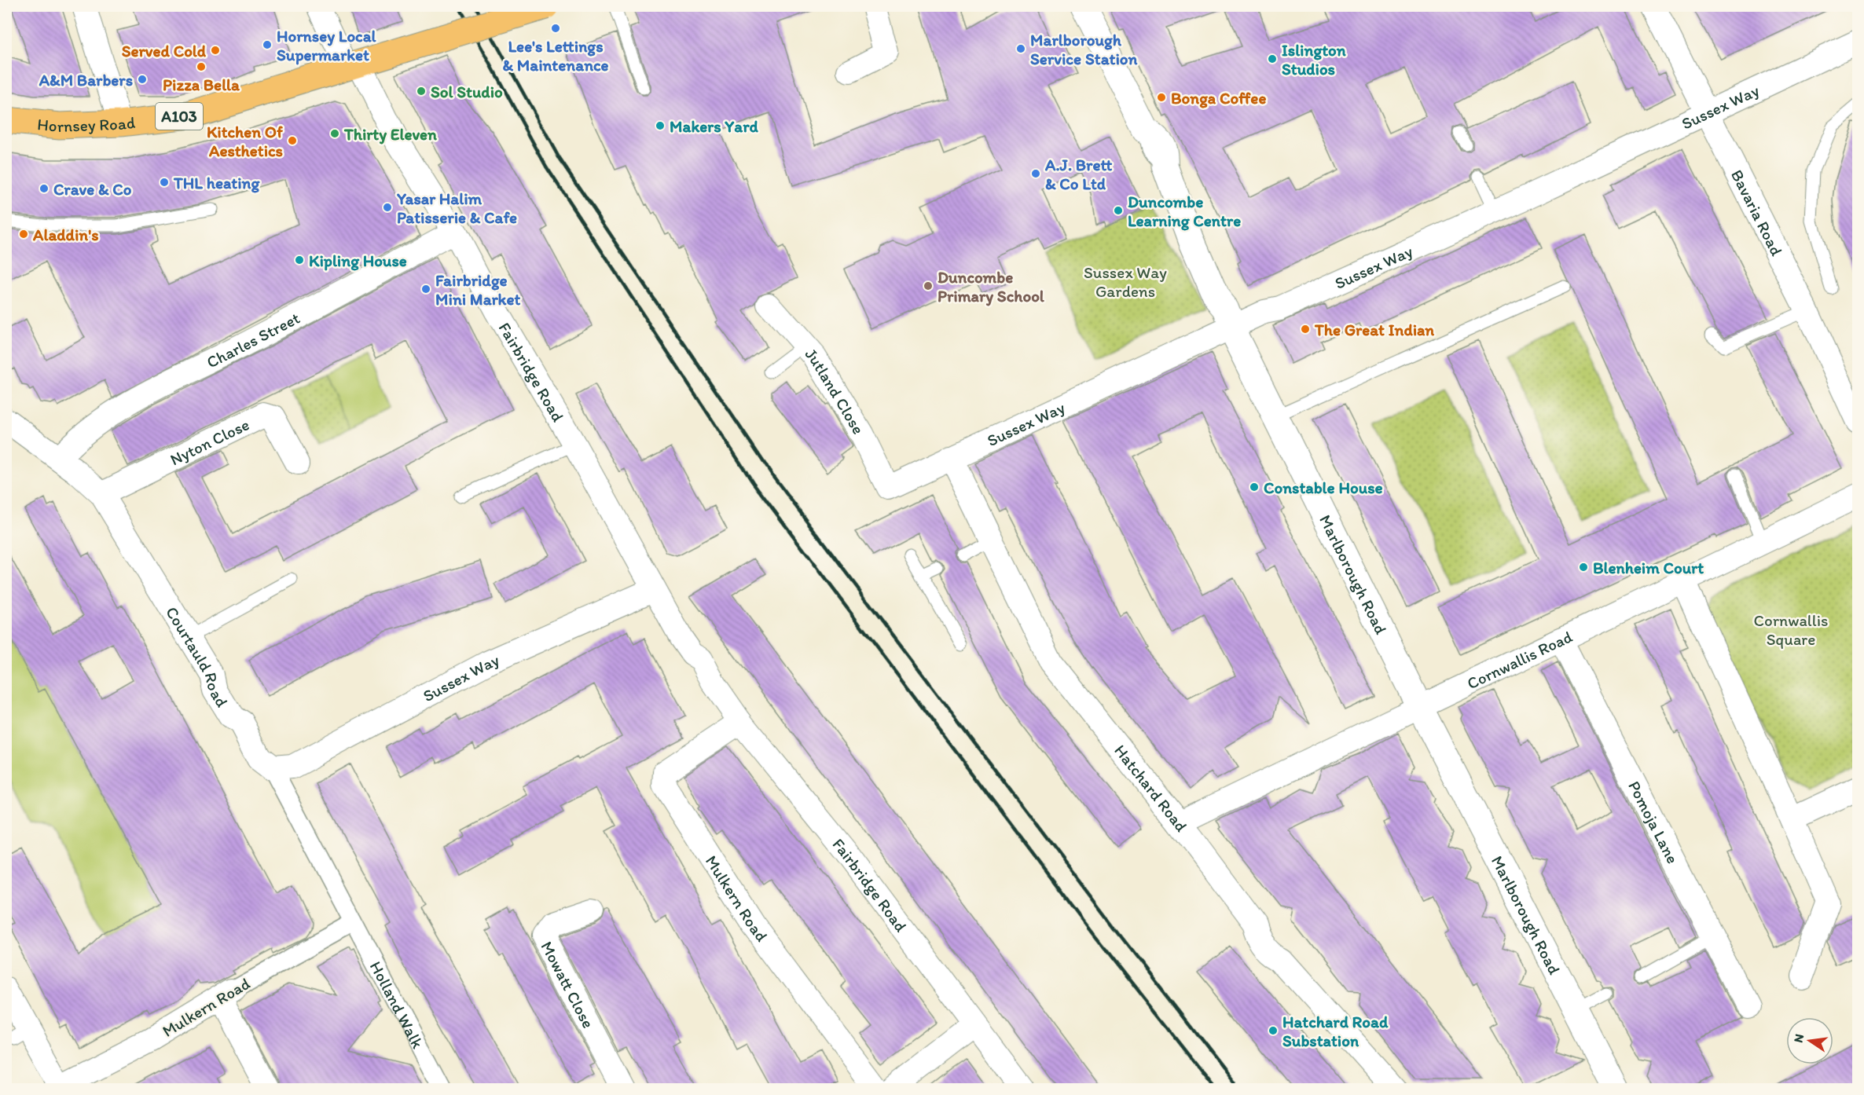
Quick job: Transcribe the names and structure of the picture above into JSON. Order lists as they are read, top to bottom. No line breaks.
{"streets":{"main road":["A103","Hornsey Road"],"street":["Sussex Way","Bavaria Road","Charles Street","Fairbridge Road","Jutland Close","Nyton Close","Marlborough Road","Courtauld Road","Cornwallis Road","Hatchard Road","Pomoja Lane","Mulkern Road","Mowatt Close","Holland Walk"]},"crossings":[["Sussex Way","Bavaria Road"],["Sussex Way","Fairbridge Road"],["Sussex Way","Jutland Close"],["Sussex Way","Marlborough Road"],["Sussex Way","Courtauld Road"],["Sussex Way","Hatchard Road"],["Hornsey Road","Fairbridge Road"],["Charles Street","Fairbridge Road"],["Charles Street","Courtauld Road"],["Fairbridge Road","Mulkern Road"],["Nyton Close","Courtauld Road"],["Marlborough Road","Cornwallis Road"],["Courtauld Road","Mulkern Road"],["Courtauld Road","Holland Walk"],["Cornwallis Road","Hatchard Road"],["Cornwallis Road","Pomoja Lane"],["Mulkern Road","Holland Walk"]],"parks":["Sussex Way Gardens","Cornwallis Square"],"places":["Lee's Lettings & Maintenance","Hornsey Local Supermarket","Marlborough Service Station","Served Cold","Islington Studios","Pizza Bella","A&M Barbers","Sol Studio","Bonga Coffee","Makers Yard","Thirty Eleven","Kitchen Of Aesthetics","A.J. Brett & Co Ltd","THL heating","Crave & Co","Yasar Halim Patisserie & Cafe","Duncombe Learning Centre","Aladdin's","Kipling House","Duncombe Primary School","Fairbridge Mini Market","The Great Indian","Constable House","Blenheim Court","Hatchard Road Substation"],"north":"left"}
